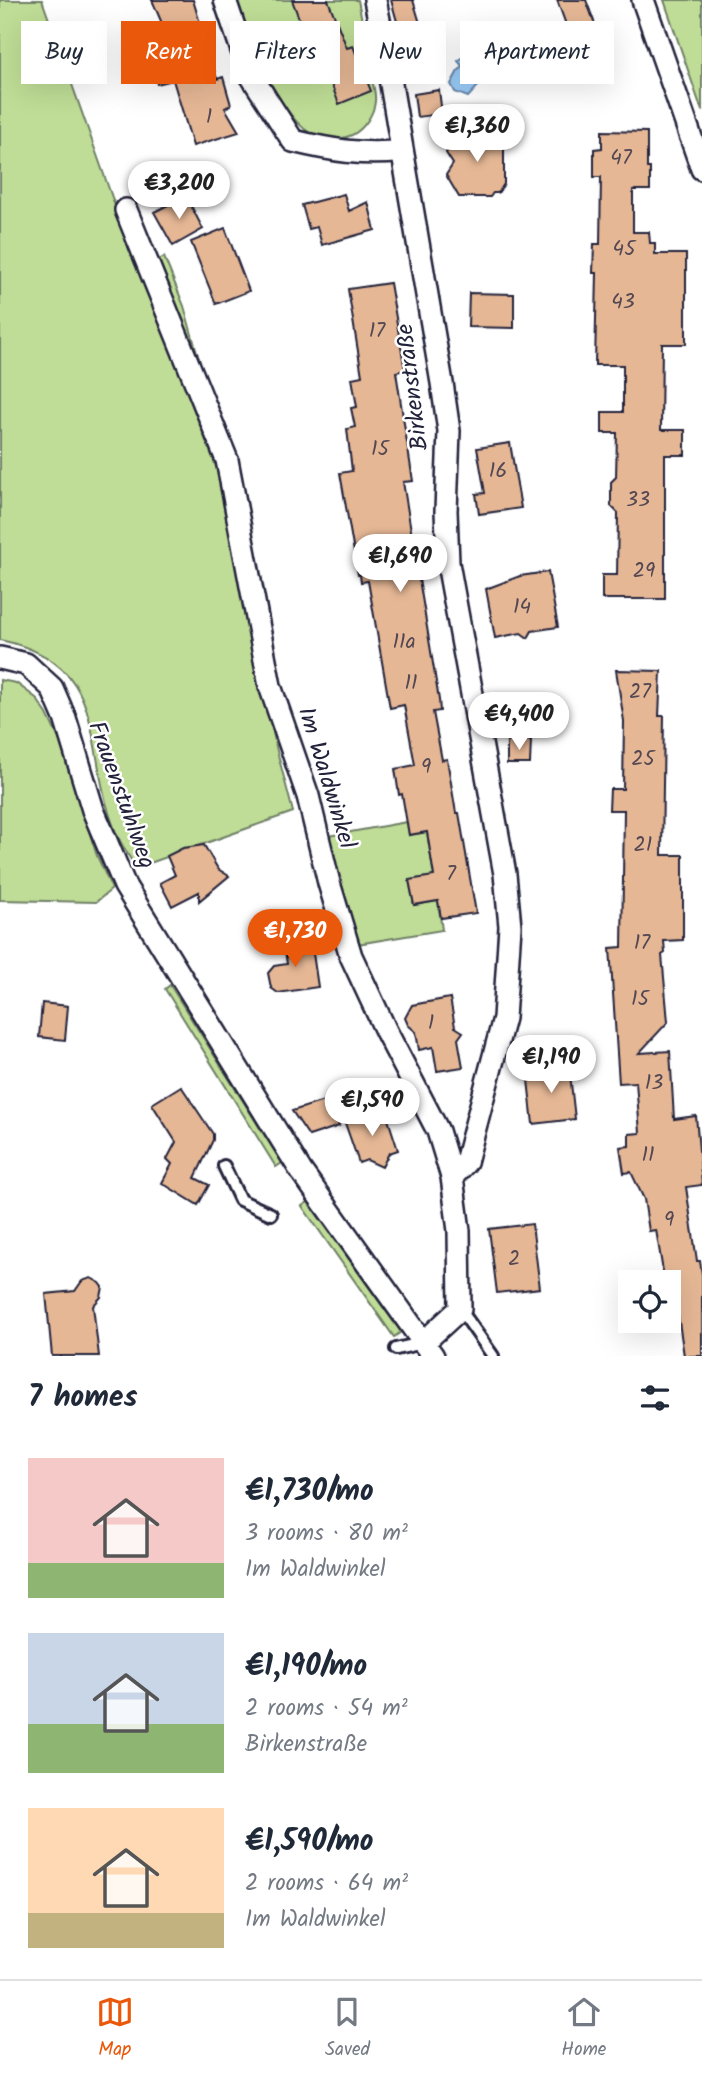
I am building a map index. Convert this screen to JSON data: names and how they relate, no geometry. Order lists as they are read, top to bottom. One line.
{"streets":{"street":["Birkenstraße","Im Waldwinkel","Frauenstuhlweg"]},"crossings":[["Birkenstraße","Im Waldwinkel"]],"house_numbers":["1","47","45","43","17","15","16","33","29","14","11a","11","27","25","9","21","7","17","15","1","13","11","9","2"],"page":{"chip":["Buy","Rent","Filters","New","Apartment"],"price":["€1,360","€3,200","€1,690","€4,400","€1,730","€1,190","€1,590"],"heading":"7 homes","list":[{"name":"€1,730/mo","note":"3 rooms · 80 m² · Im Waldwinkel"},{"name":"€1,190/mo","note":"2 rooms · 54 m² · Birkenstraße"},{"name":"€1,590/mo","note":"2 rooms · 64 m² · Im Waldwinkel"}],"tabs":["Map","Saved","Home"]}}
